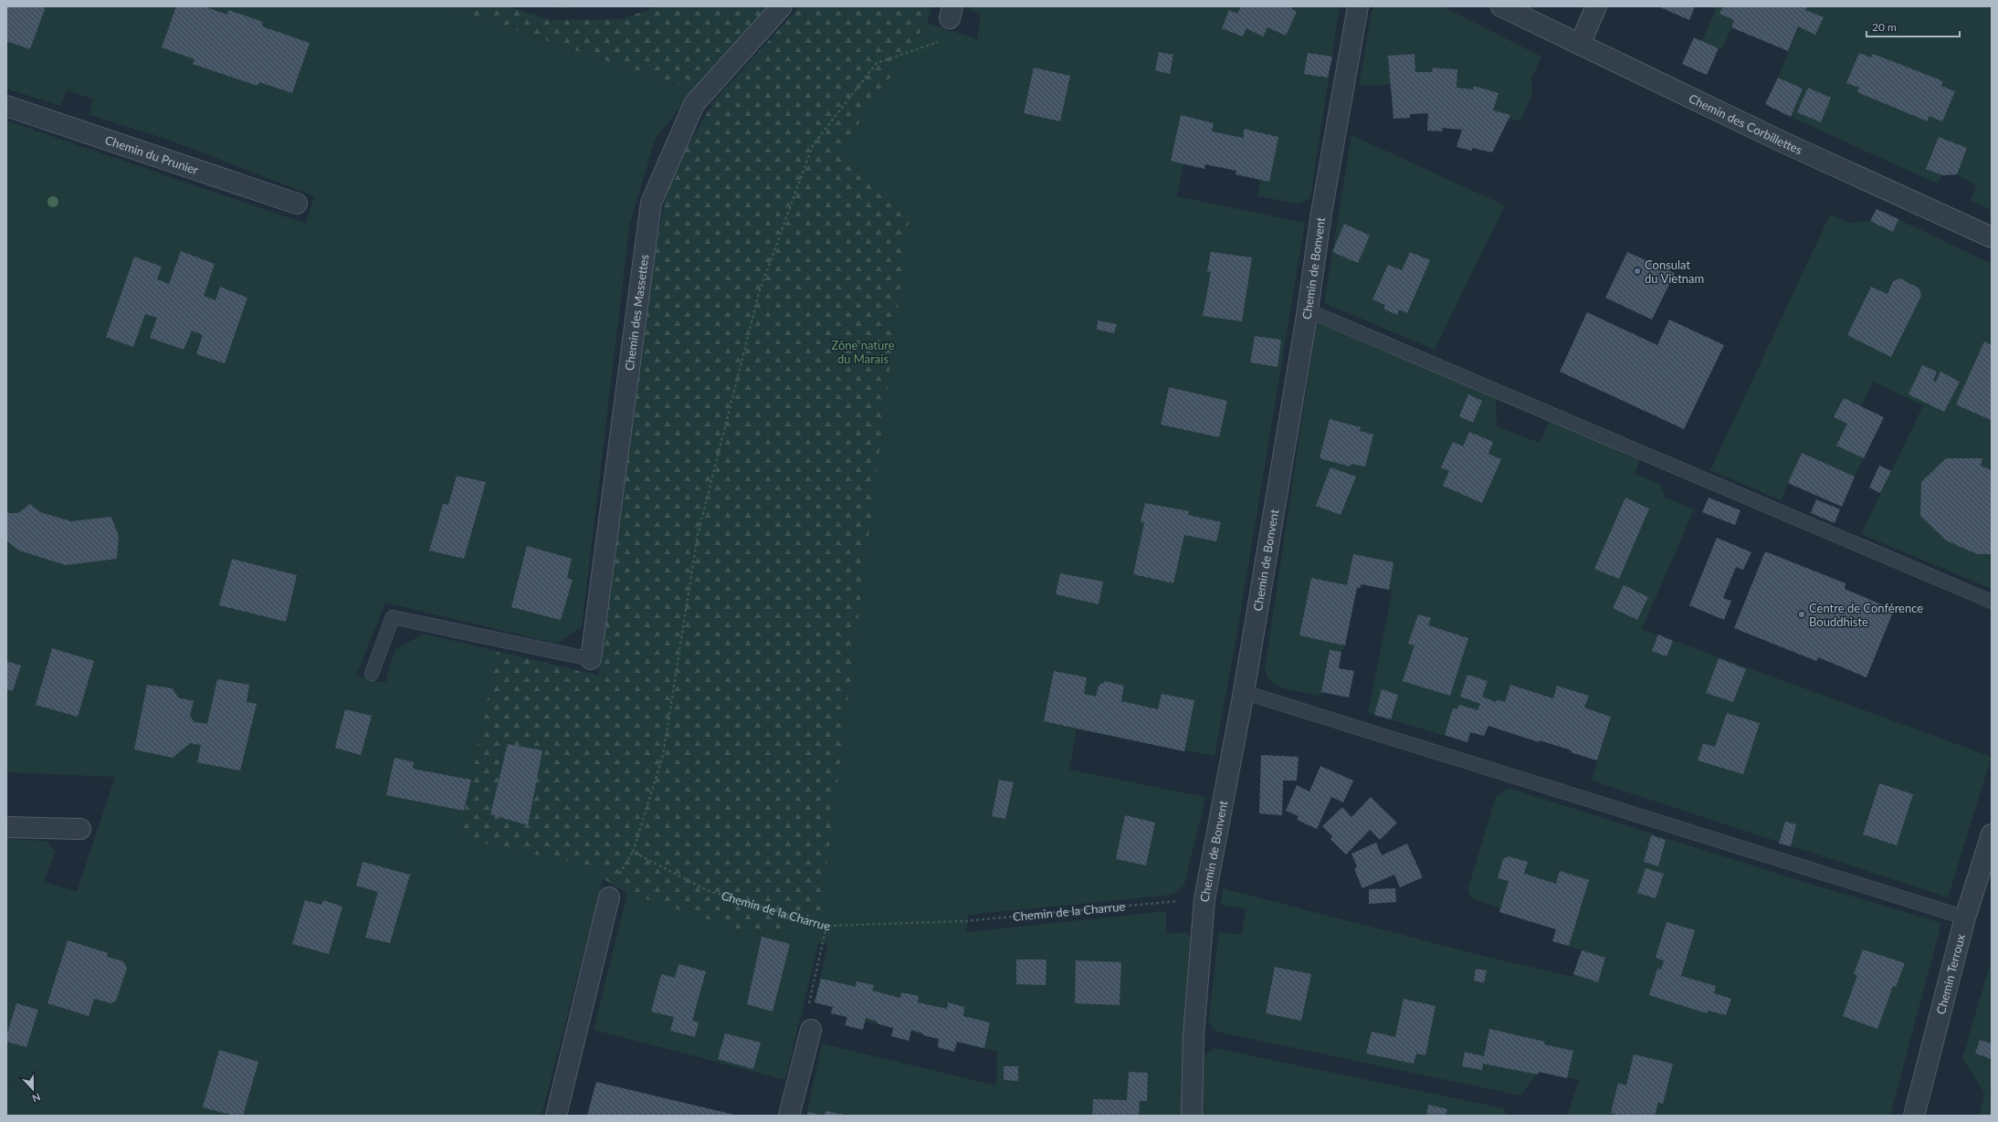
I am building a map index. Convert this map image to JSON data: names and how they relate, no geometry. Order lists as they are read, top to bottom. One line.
{"streets":{"street":["Chemin des Corbillettes","Chemin du Prunier","Chemin de Bonvent","Chemin des Massettes","Chemin Terroux"],"path":["Chemin de la Charrue"]},"crossings":[["Chemin de Bonvent","Chemin de la Charrue"]],"parks":["Zône nature du Marais"],"places":["Consulat du Vietnam","Centre de Conférence Bouddhiste"],"scale_bar":"20 m","north":"bottom"}
